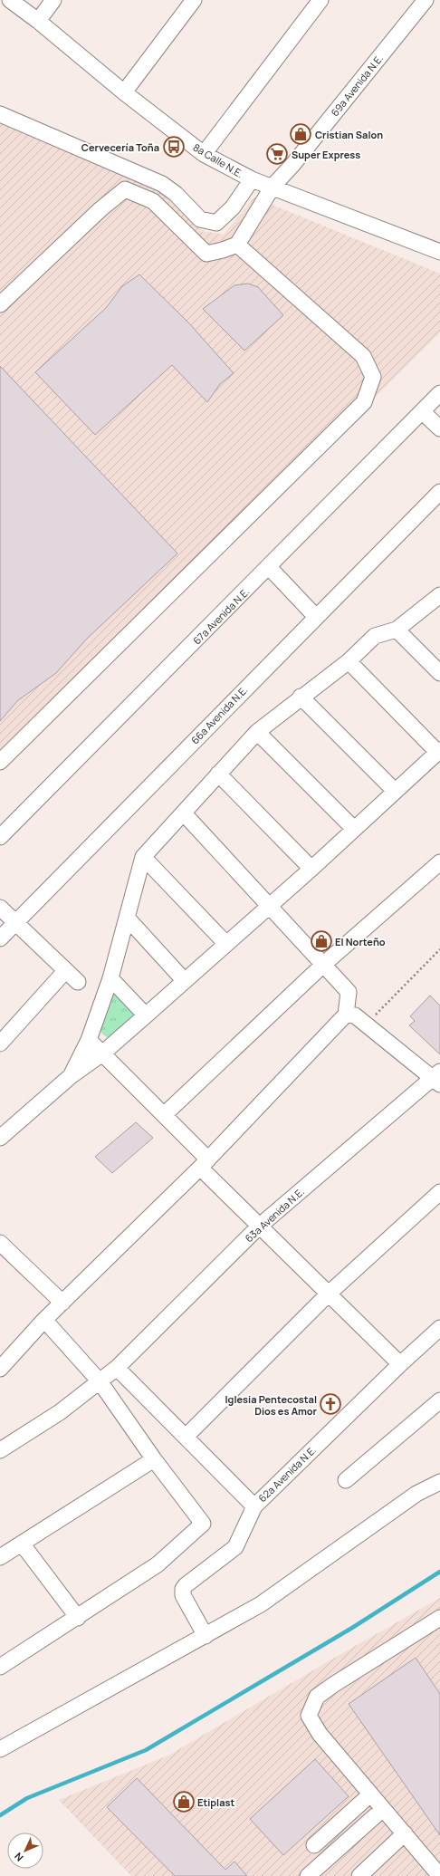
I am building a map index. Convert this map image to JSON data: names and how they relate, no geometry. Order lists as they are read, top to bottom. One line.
{"streets":{"street":["69a Avenida N.E.","8a Calle N.E.","67a Avenida N.E.","66a Avenida N.E.","63a Avenida N.E.","62a Avenida N.E."]},"crossings":[["69a Avenida N.E.","8a Calle N.E."]],"places":{"shop":["Cristian Salon","El Norteño","Etiplast"],"bus stop":["Cervecería Toña"],"supermarket":["Super Express"],"church":["Iglesia Pentecostal Dios es Amor"]},"north":"bottom left"}
